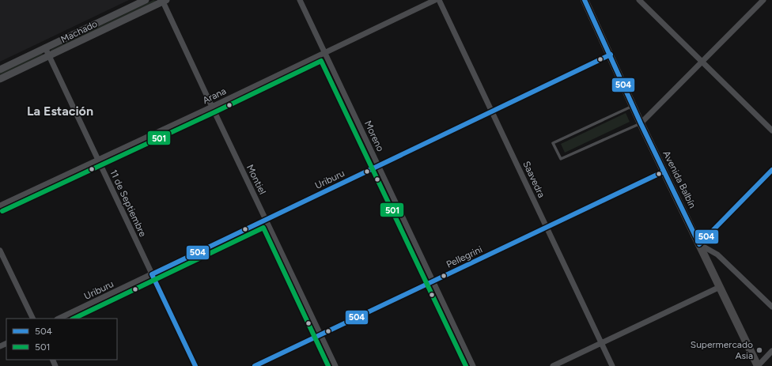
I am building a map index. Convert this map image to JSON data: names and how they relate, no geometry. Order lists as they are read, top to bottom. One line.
{"streets":{"main road":["Avenida Balbín"],"street":["Machado","Arana","Moreno","Montiel","Uriburu","Saavedra","11 de Septiembre","Pellegrini"]},"crossings":[["Machado","Montiel"],["Machado","11 de Septiembre"],["Arana","Moreno"],["Arana","Montiel"],["Arana","11 de Septiembre"],["Moreno","Uriburu"],["Moreno","Pellegrini"],["Montiel","Uriburu"],["Montiel","Pellegrini"],["Uriburu","Saavedra"],["Uriburu","Avenida Balbín"],["Uriburu","11 de Septiembre"],["Saavedra","Pellegrini"],["Avenida Balbín","Pellegrini"]],"districts":["La Estación"],"places":["Supermercado Asia"],"lines":["transit line 504","transit line 501"],"legend":["504","501"]}
